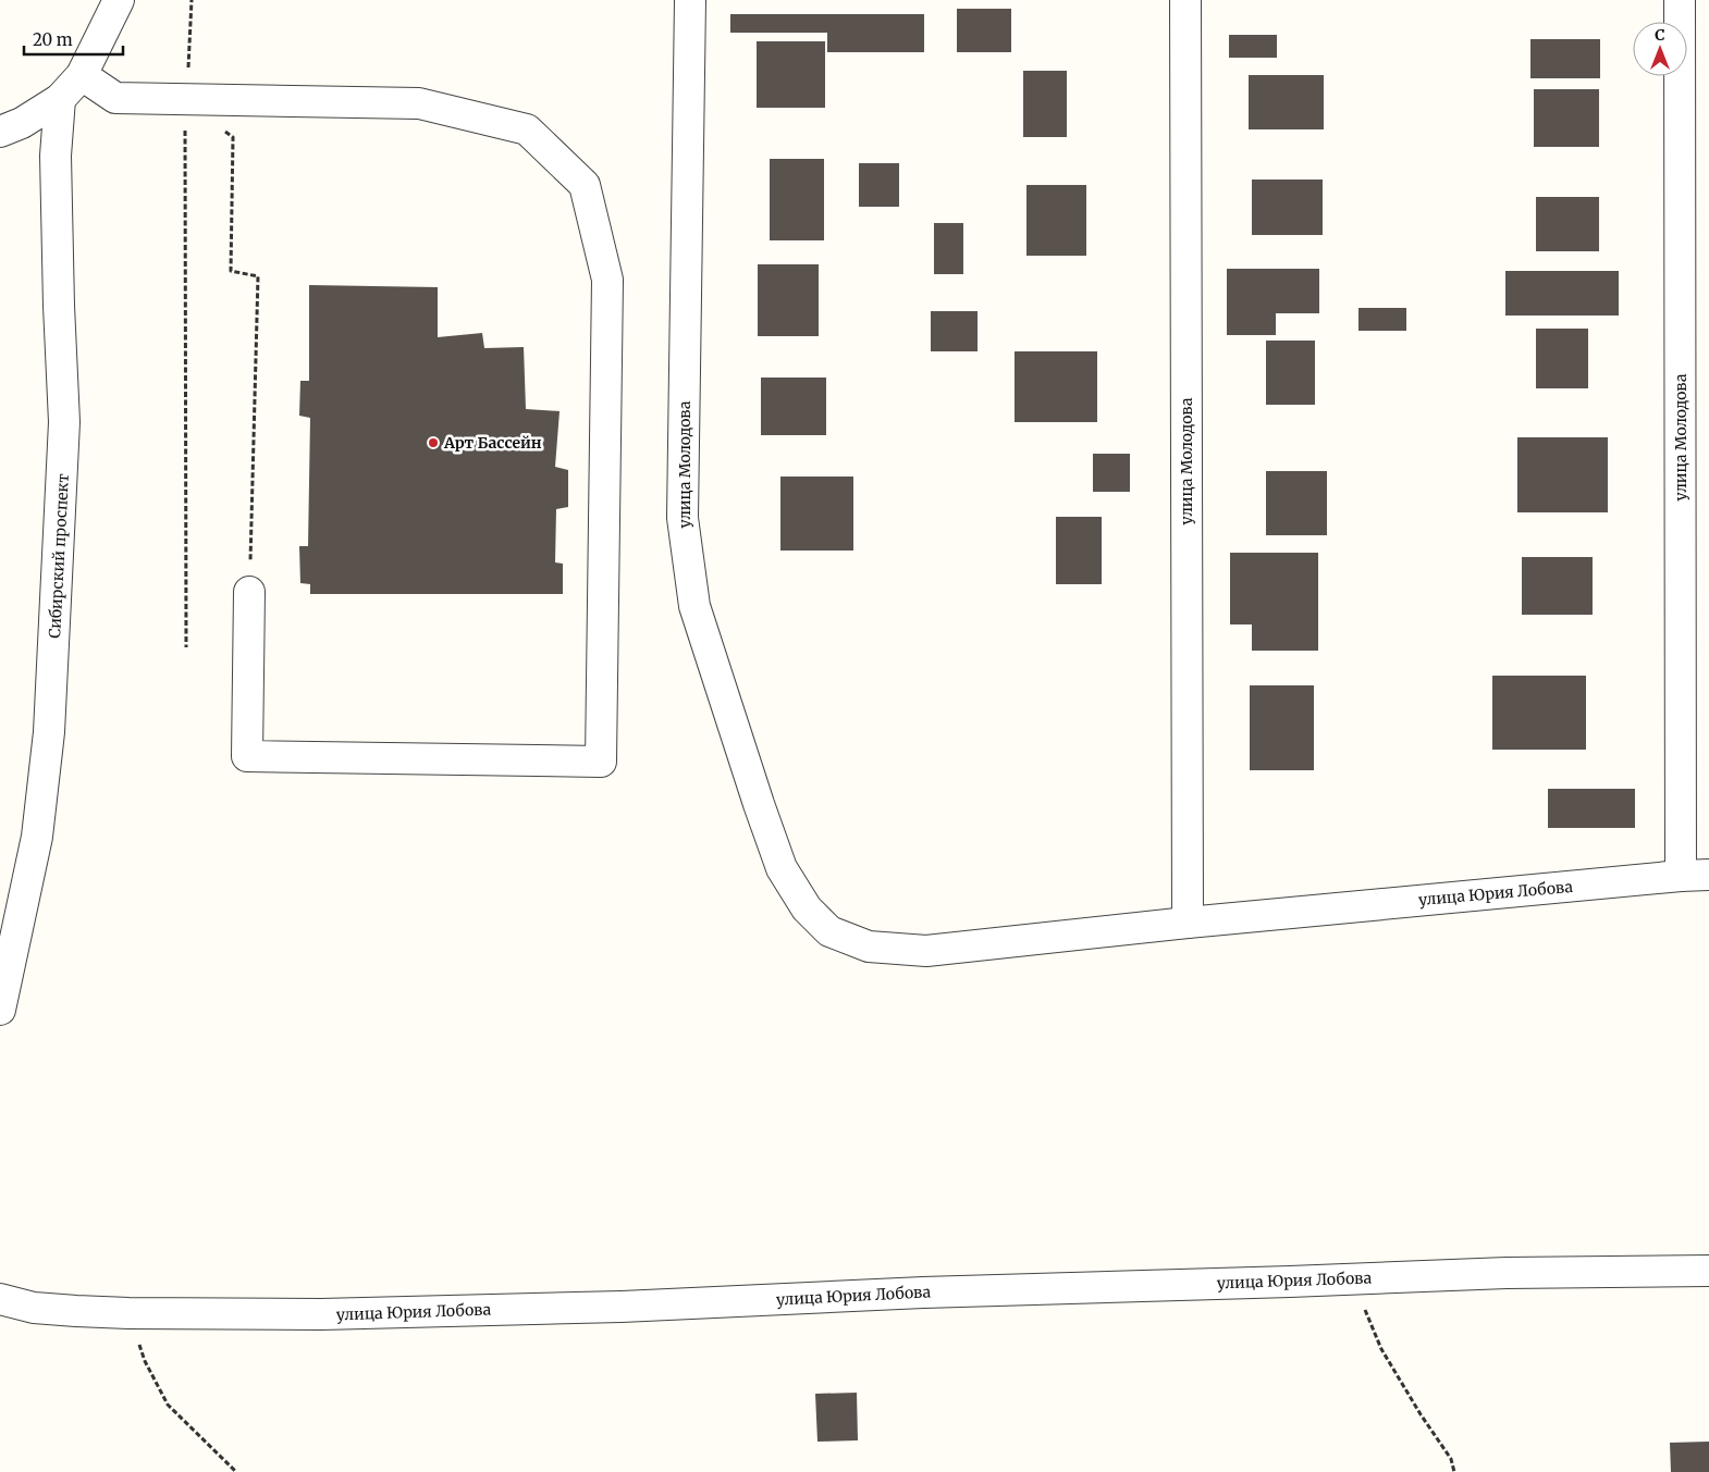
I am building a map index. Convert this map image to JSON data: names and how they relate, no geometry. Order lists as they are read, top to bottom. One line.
{"streets":{"street":["улица Молодова","Сибирский проспект","улица Юрия Лобова"]},"crossings":[["улица Молодова","улица Юрия Лобова"]],"places":["Арт Бассейн"],"scale_bar":"20 m","north":"top"}
